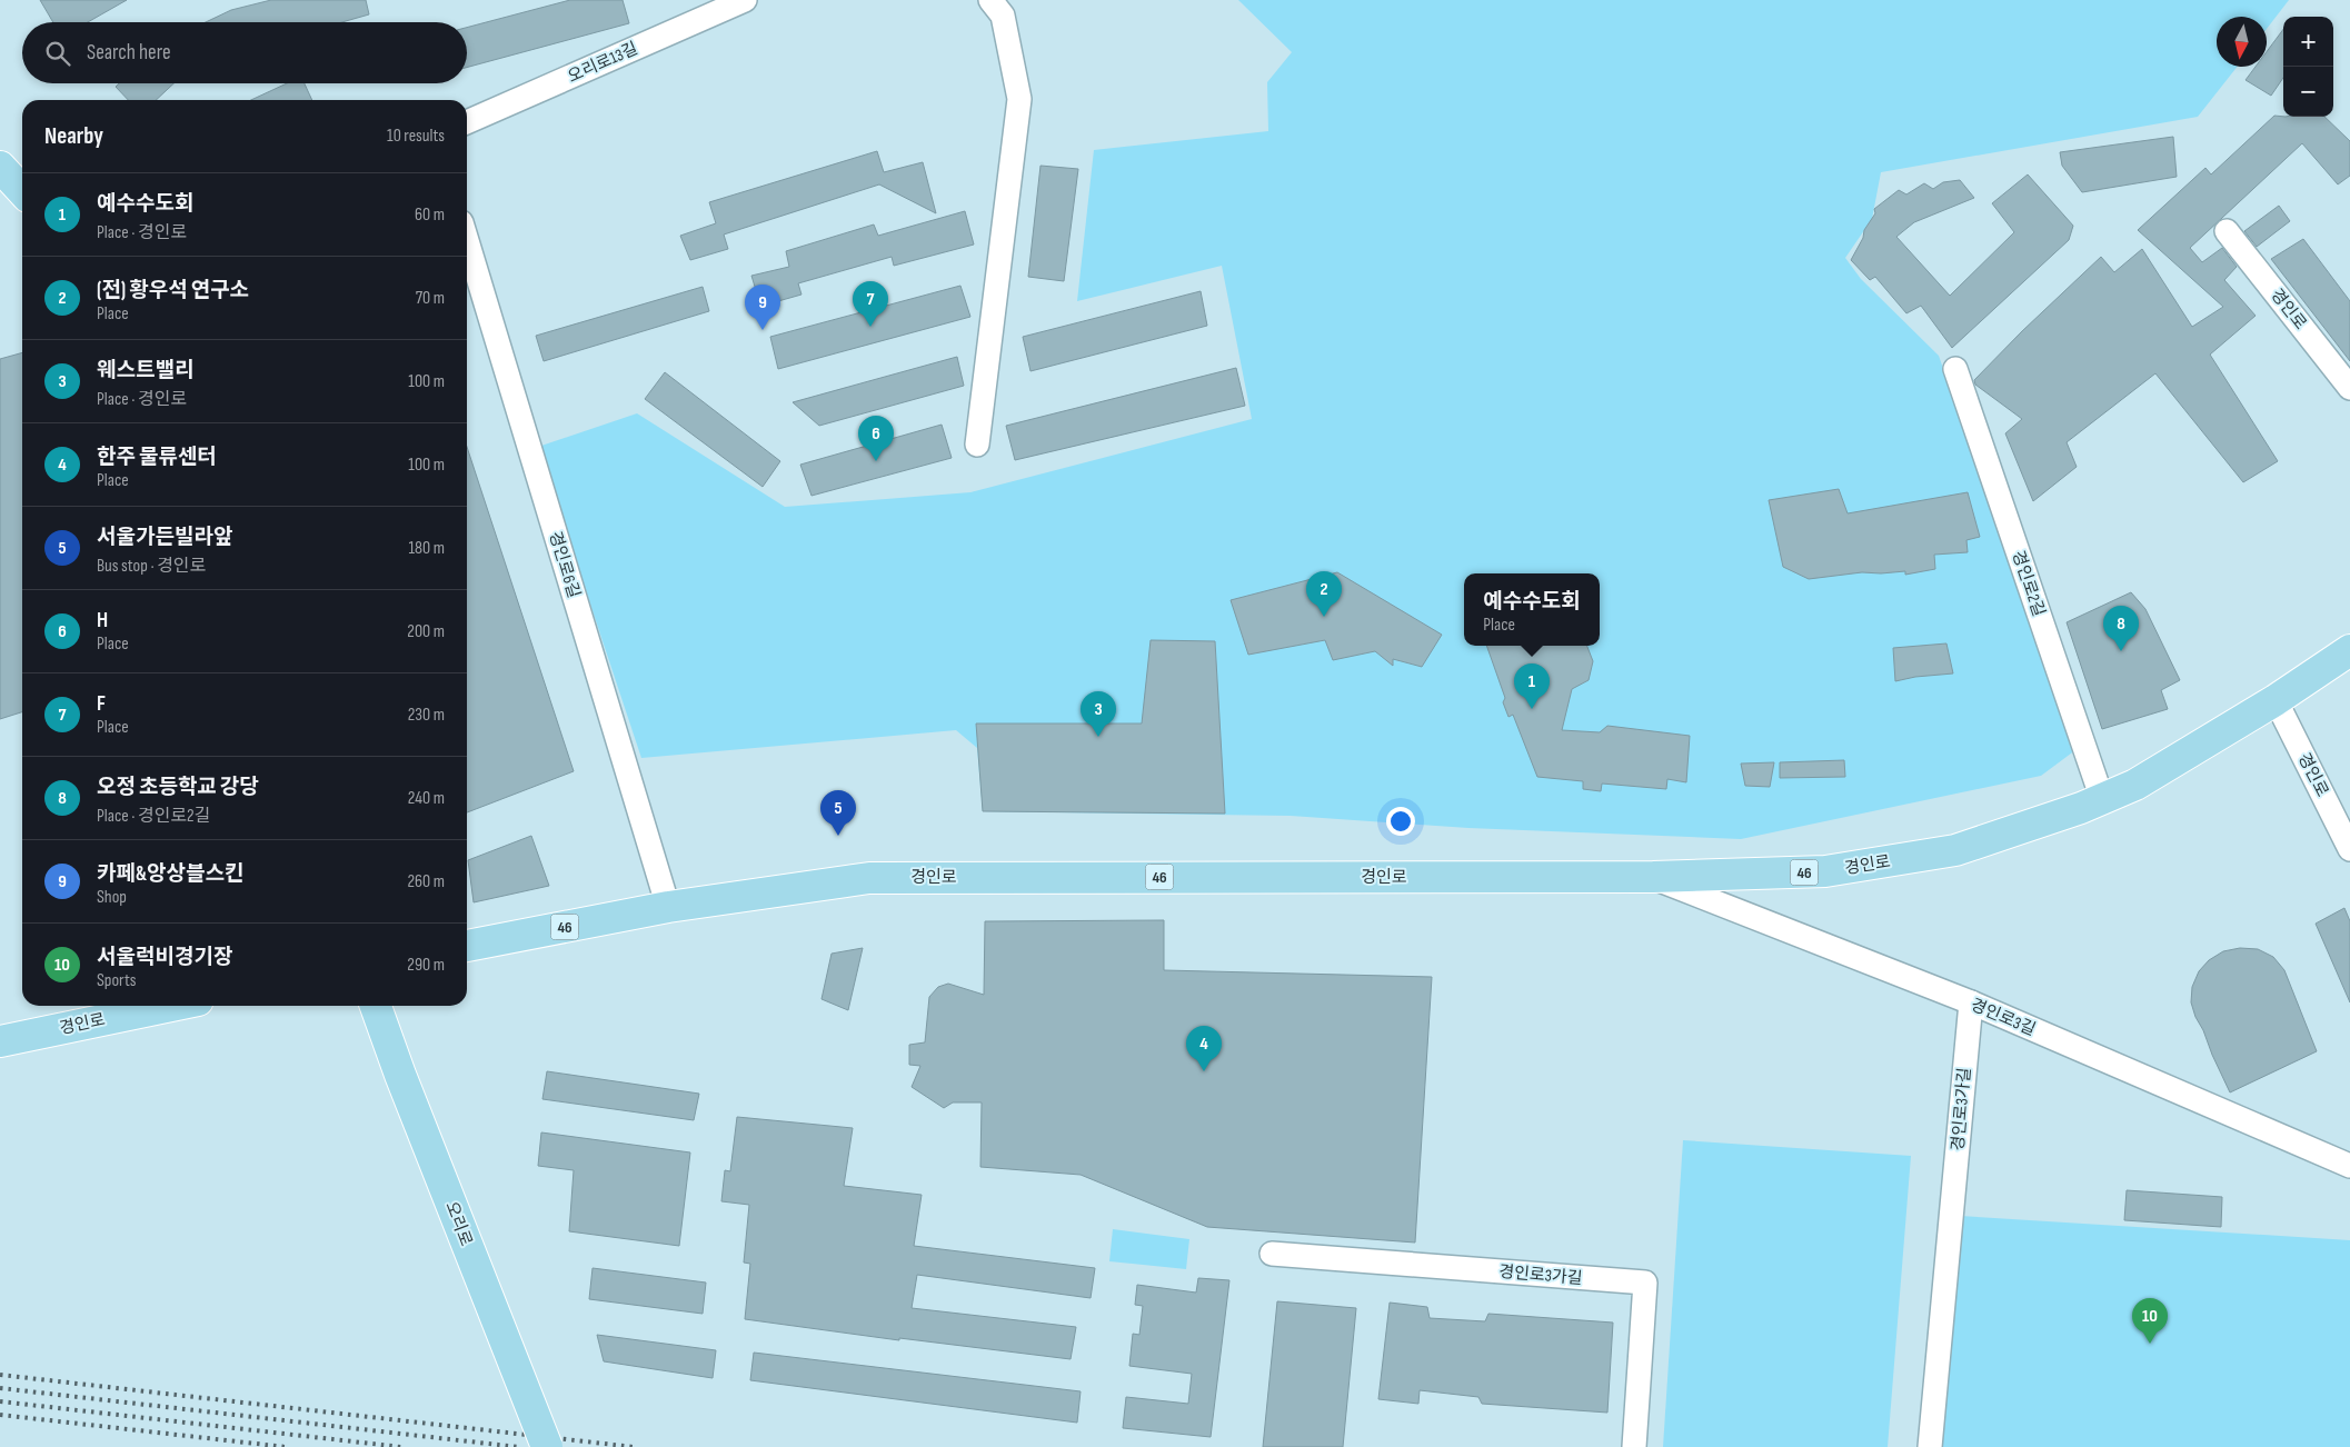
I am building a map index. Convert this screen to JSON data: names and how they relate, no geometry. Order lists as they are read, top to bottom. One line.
{"streets":{"main road":["경인로","46","오리로"],"street":["오리로13길","경인로6길","경인로2길","경인로3길","경인로3가길"]},"crossings":[["경인로","경인로6길"],["경인로","경인로2길"],["경인로","경인로3길"],["경인로3길","경인로3가길"]],"north":"bottom","page":{"map_buttons":["+","−"],"search":"Search here","heading":["Nearby","10 results"],"list":[{"mark":"1","name":"예수수도회","note":"Place · 경인로","value":"60 m"},{"mark":"2","name":"(전) 황우석 연구소","note":"Place","value":"70 m"},{"mark":"3","name":"웨스트밸리","note":"Place · 경인로","value":"100 m"},{"mark":"4","name":"한주 물류센터","note":"Place","value":"100 m"},{"mark":"5","name":"서울가든빌라앞","note":"Bus stop · 경인로","value":"180 m"},{"mark":"6","name":"H","note":"Place","value":"200 m"},{"mark":"7","name":"F","note":"Place","value":"230 m"},{"mark":"8","name":"오정 초등학교 강당","note":"Place · 경인로2길","value":"240 m"},{"mark":"9","name":"카페&앙상블스킨","note":"Shop","value":"260 m"},{"mark":"10","name":"서울럭비경기장","note":"Sports","value":"290 m"}],"pins":["7","9","6","2","8","1","3","5","4","10"],"popup":["예수수도회","Place"]}}
